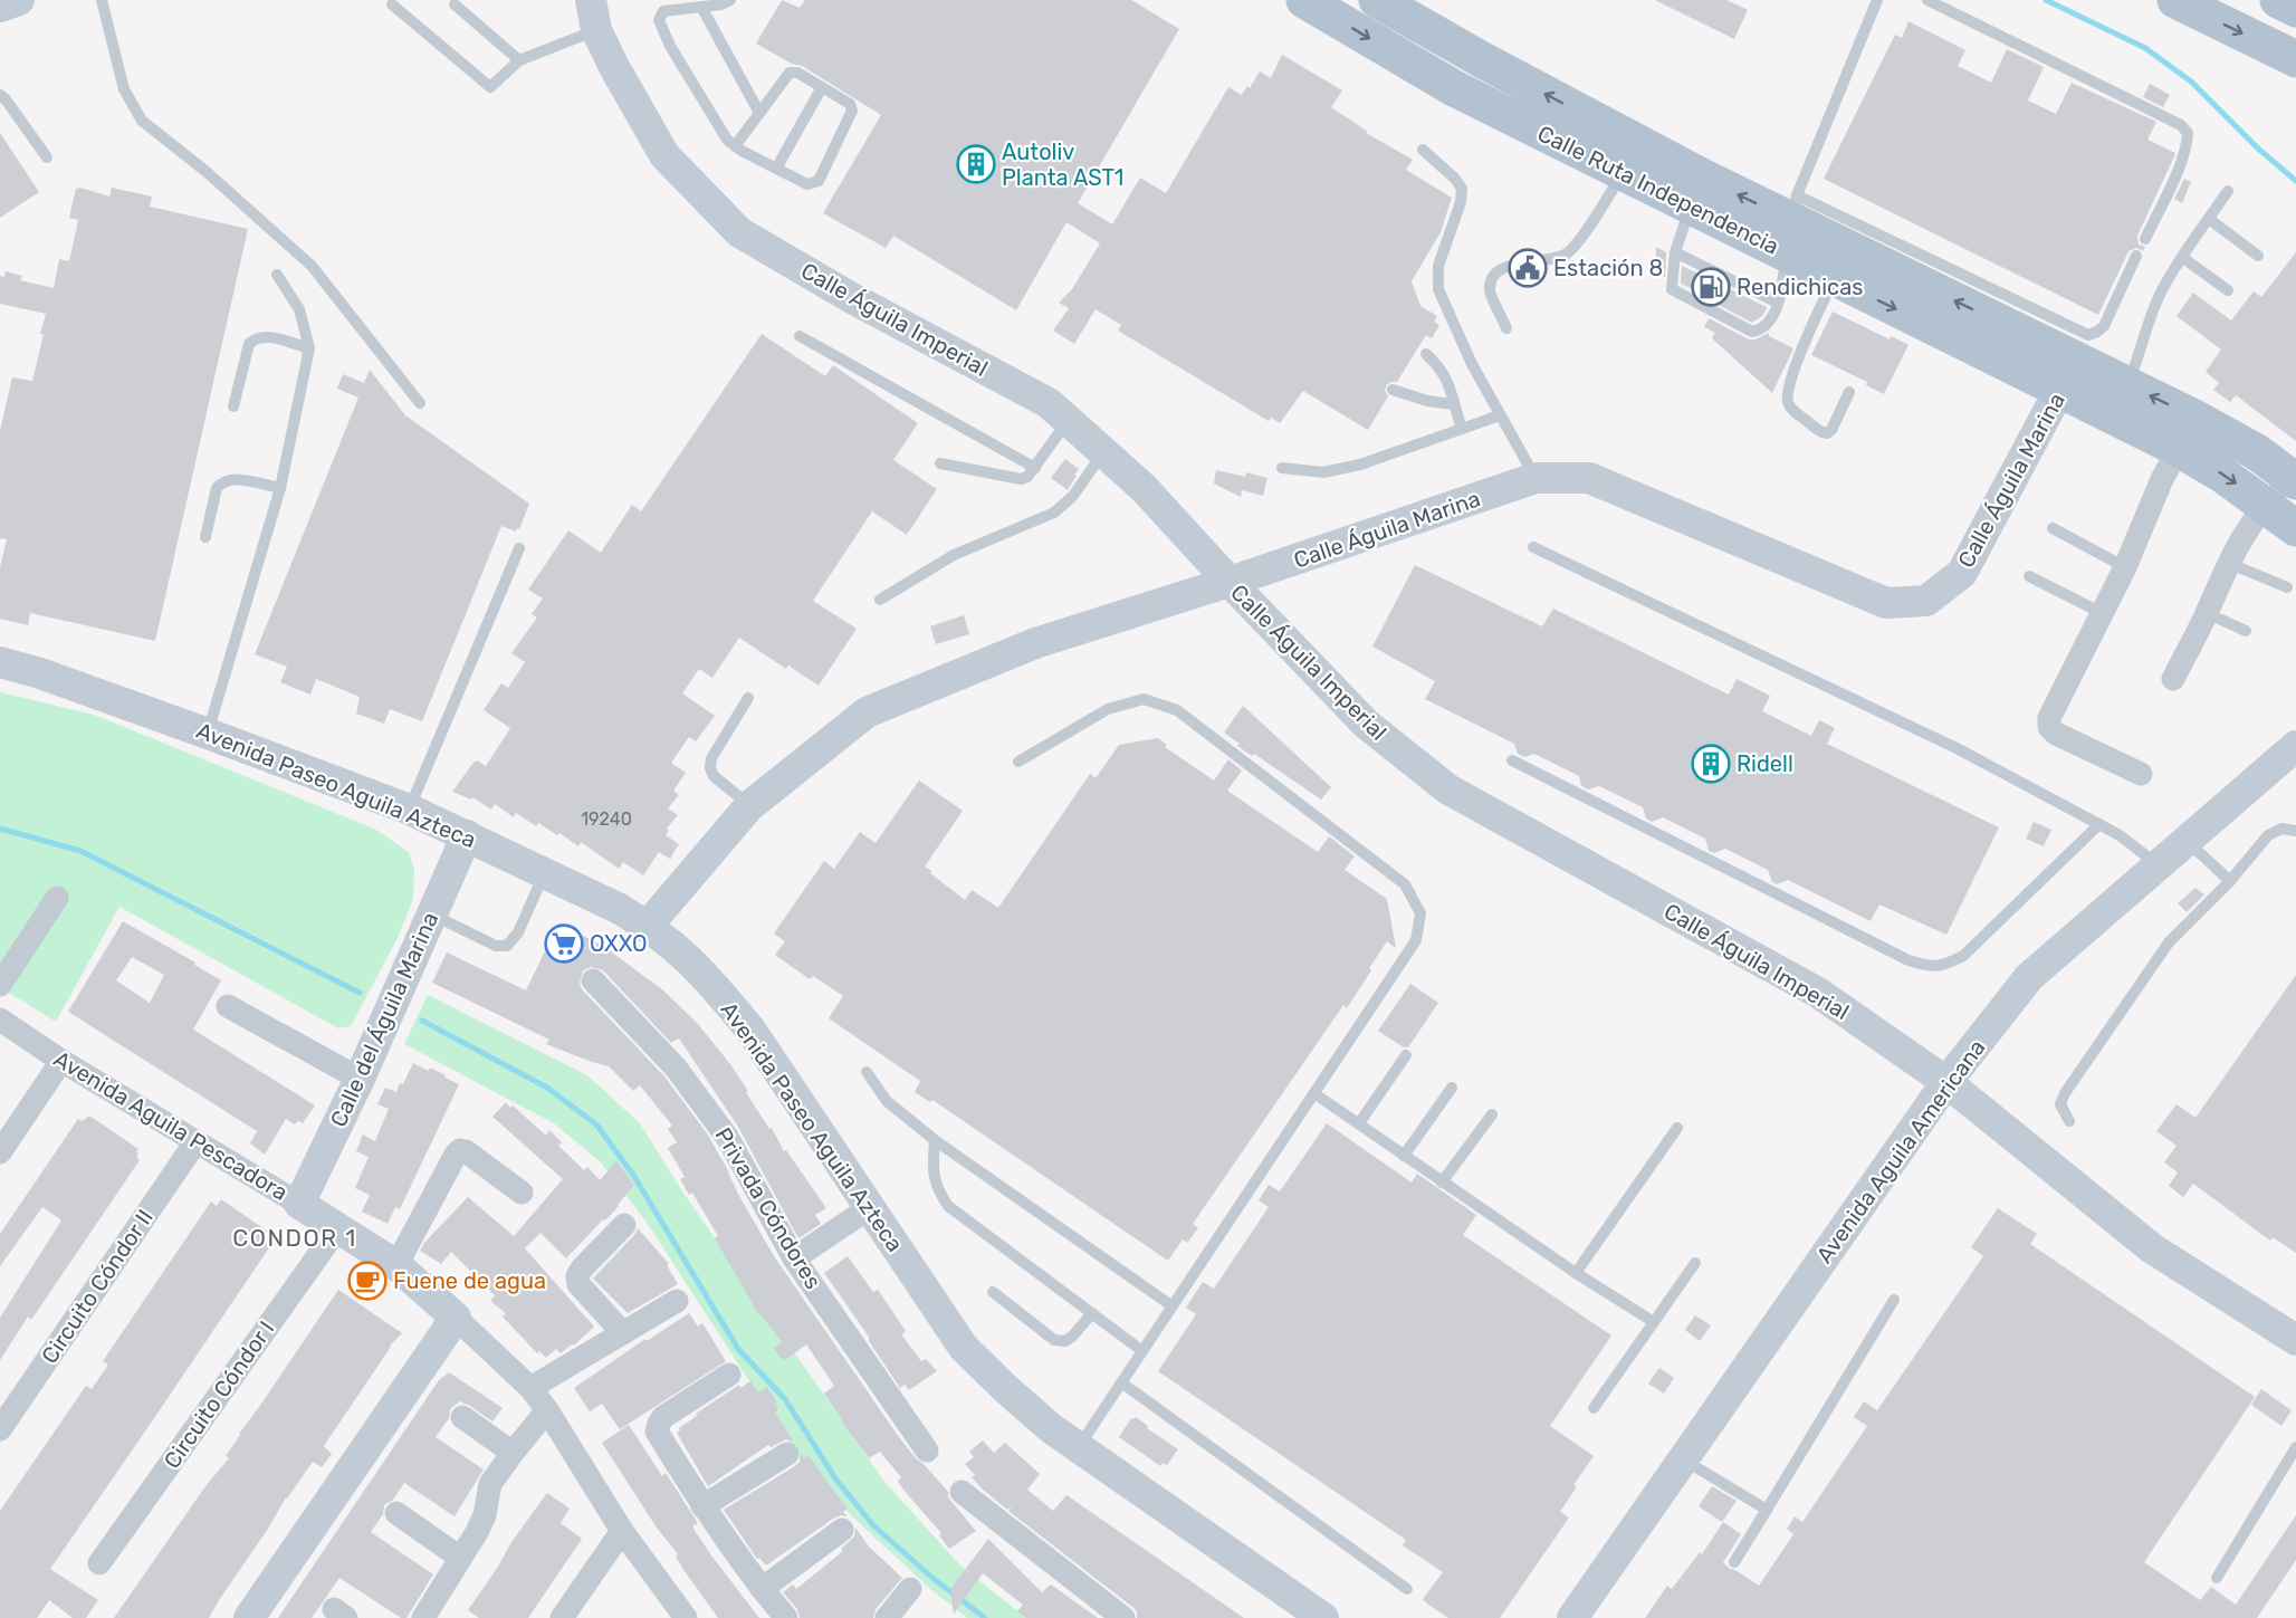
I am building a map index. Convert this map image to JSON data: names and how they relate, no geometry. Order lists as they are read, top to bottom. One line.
{"streets":{"main road":["Calle Ruta Independencia"],"street":["Calle Águila Imperial","Calle Águila Marina","Avenida Paseo Aguila Azteca","Calle del Águila Marina","Avenida Aguila Pescadora","Avenida Aguila Americana","Privada Cóndores","Circuito Cóndor II","Circuito Cóndor I"]},"crossings":[["Calle Ruta Independencia","Calle Águila Marina"],["Calle Águila Imperial","Calle Águila Marina"],["Calle Águila Imperial","Avenida Aguila Americana"],["Calle Águila Marina","Avenida Paseo Aguila Azteca"],["Avenida Paseo Aguila Azteca","Calle del Águila Marina"],["Calle del Águila Marina","Avenida Aguila Pescadora"],["Avenida Aguila Pescadora","Circuito Cóndor II"],["Avenida Aguila Pescadora","Circuito Cóndor I"]],"districts":["CONDOR 1"],"places":{"building":["Autoliv Planta AST1","Ridell"],"public building":["Estación 8"],"fuel station":["Rendichicas"],"supermarket":["OXXO"],"cafe":["Fuene de agua"]},"house_numbers":["19240"]}
